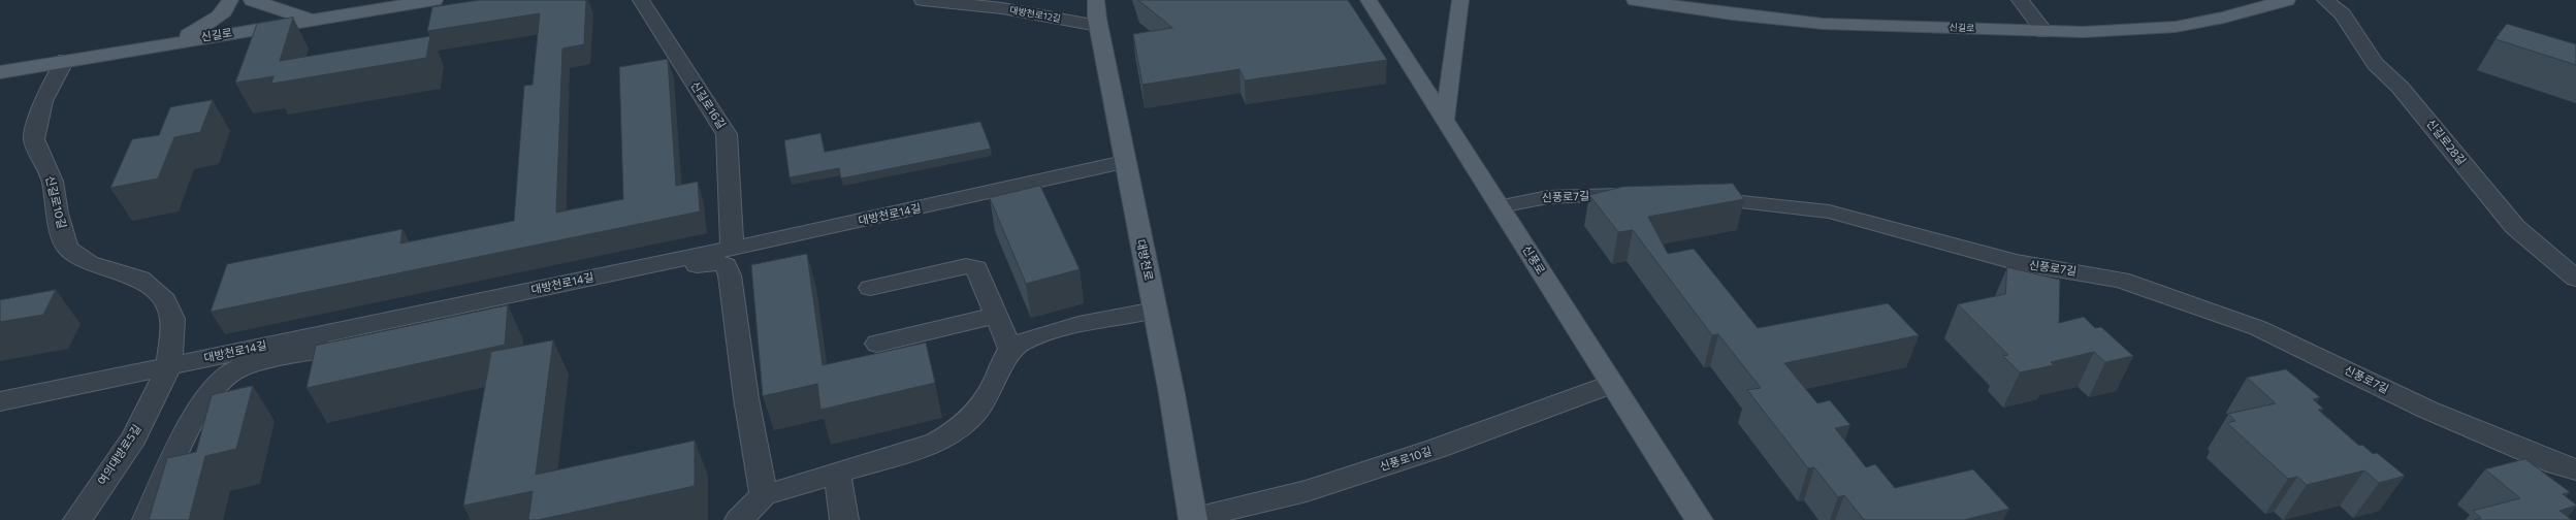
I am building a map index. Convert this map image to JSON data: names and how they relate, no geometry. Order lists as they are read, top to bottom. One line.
{"streets":{"main road":["신길로","대방천로","신풍로"],"street":["대방천로12길","신길로16길","신길로28길","신풍로7길","신길로10길","대방천로14길","여의대방로5길","신풍로10길"]},"crossings":[["대방천로12길","대방천로"],["신길로","신길로10길"],["신길로16길","대방천로14길"],["신풍로7길","신풍로"],["신길로10길","대방천로14길"],["신길로10길","여의대방로5길"],["대방천로14길","대방천로"],["대방천로14길","여의대방로5길"],["대방천로","신풍로10길"],["신풍로","신풍로10길"]]}
